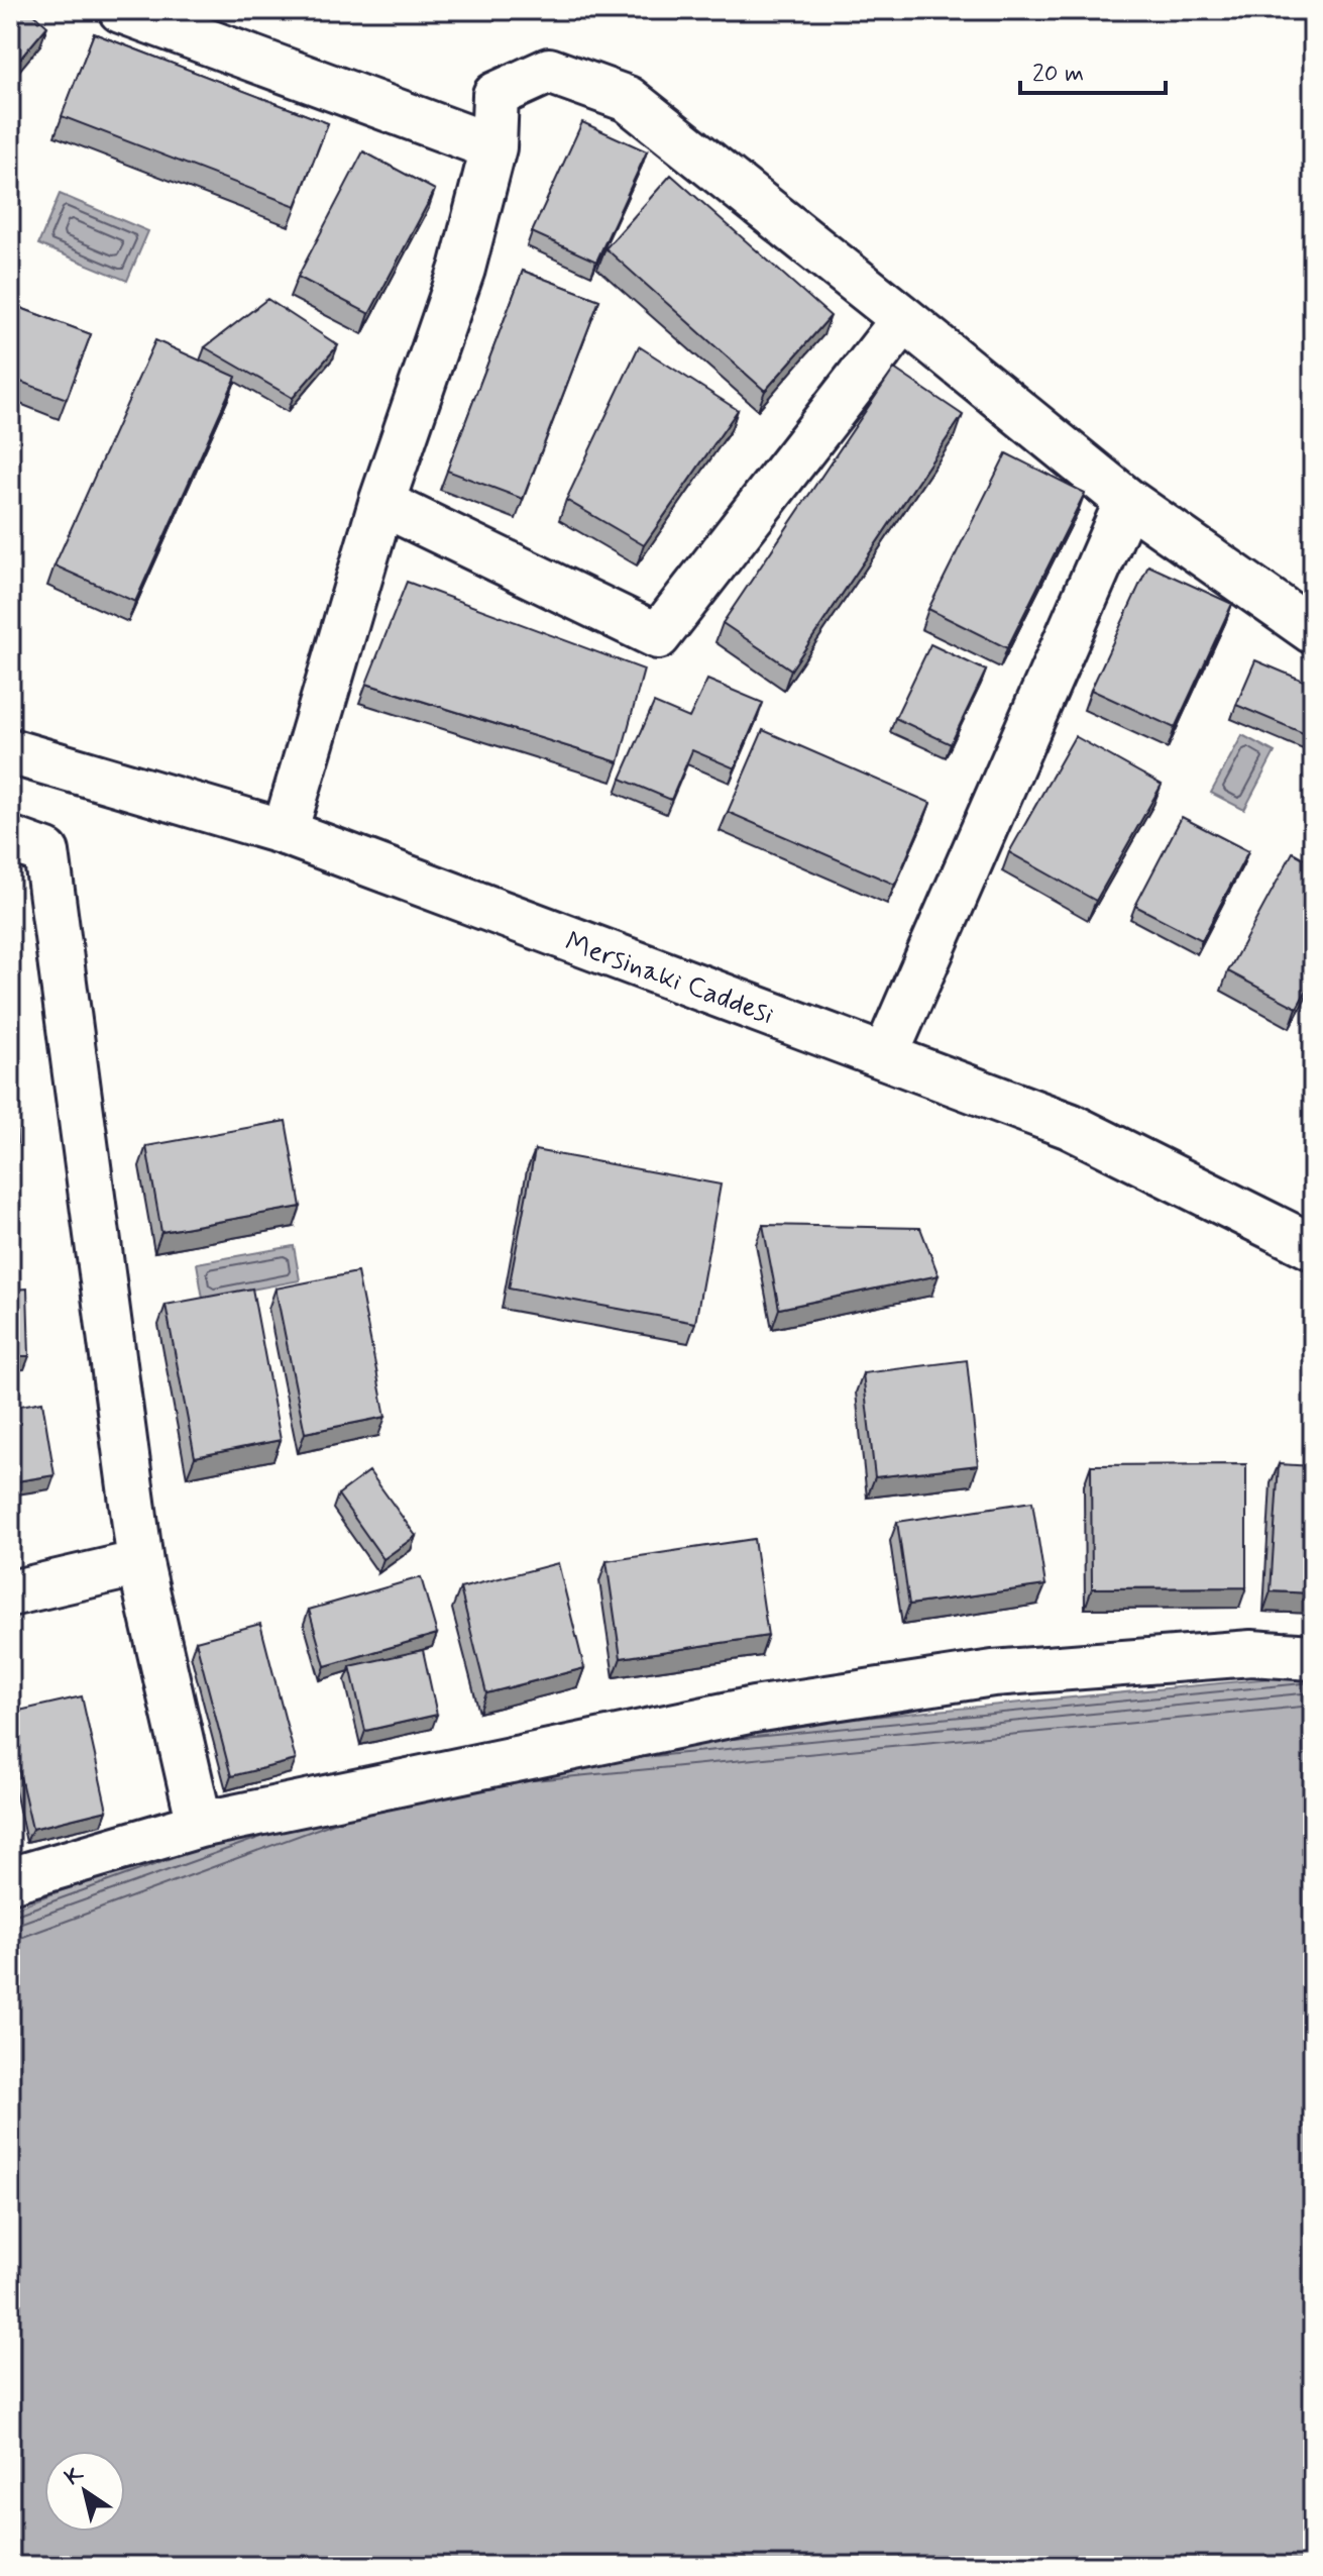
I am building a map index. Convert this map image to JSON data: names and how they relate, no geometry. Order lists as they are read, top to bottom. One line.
{"streets":{"street":["Mersinaki Caddesi"]},"scale_bar":"20 m","north":"top left"}
